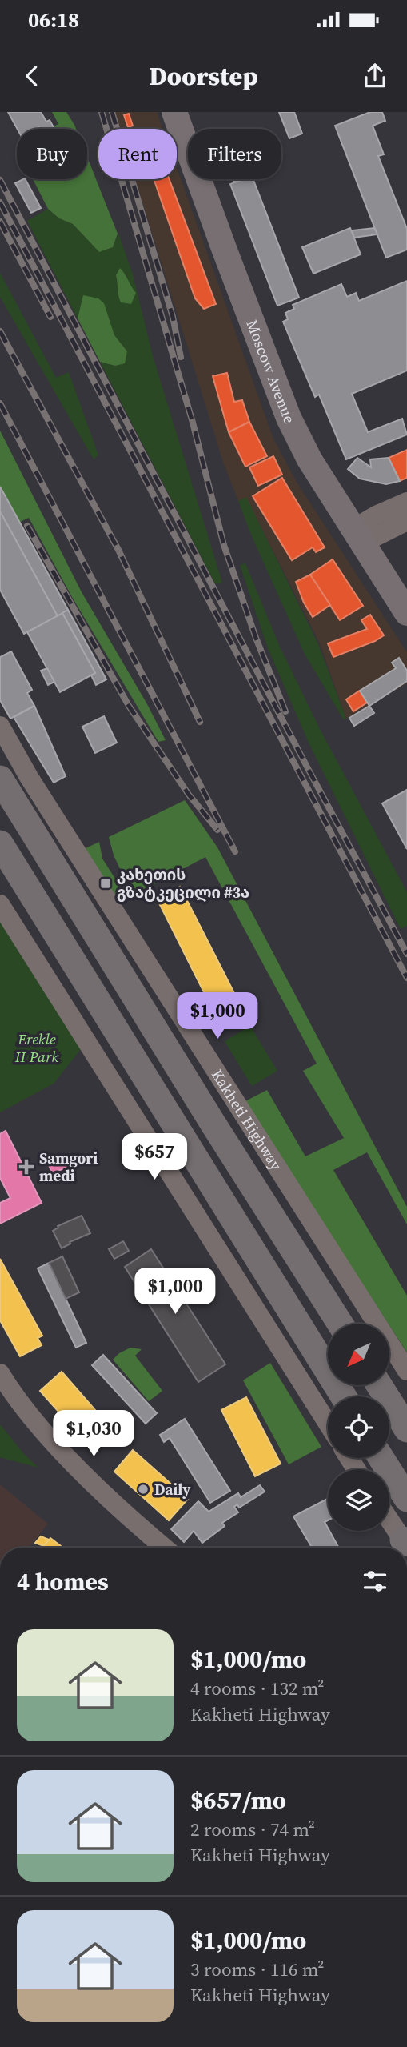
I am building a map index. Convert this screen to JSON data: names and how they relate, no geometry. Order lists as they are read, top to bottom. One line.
{"streets":{"highway":["Kakheti Highway"],"main road":["Moscow Avenue"]},"parks":["Erekle II Park"],"places":{"transit":["კახეთის გზატკეცილი #3ა"],"health":["Samgori medi"],"other":["Daily"]},"north":"bottom left","page":{"status":"06:18","header":"Doorstep","chip":["Buy","Rent","Filters"],"price":["$1,000","$657","$1,000","$1,030"],"heading":"4 homes","list":[{"name":"$1,000/mo","note":"4 rooms · 132 m² · Kakheti Highway"},{"name":"$657/mo","note":"2 rooms · 74 m² · Kakheti Highway"},{"name":"$1,000/mo","note":"3 rooms · 116 m² · Kakheti Highway"}]}}
